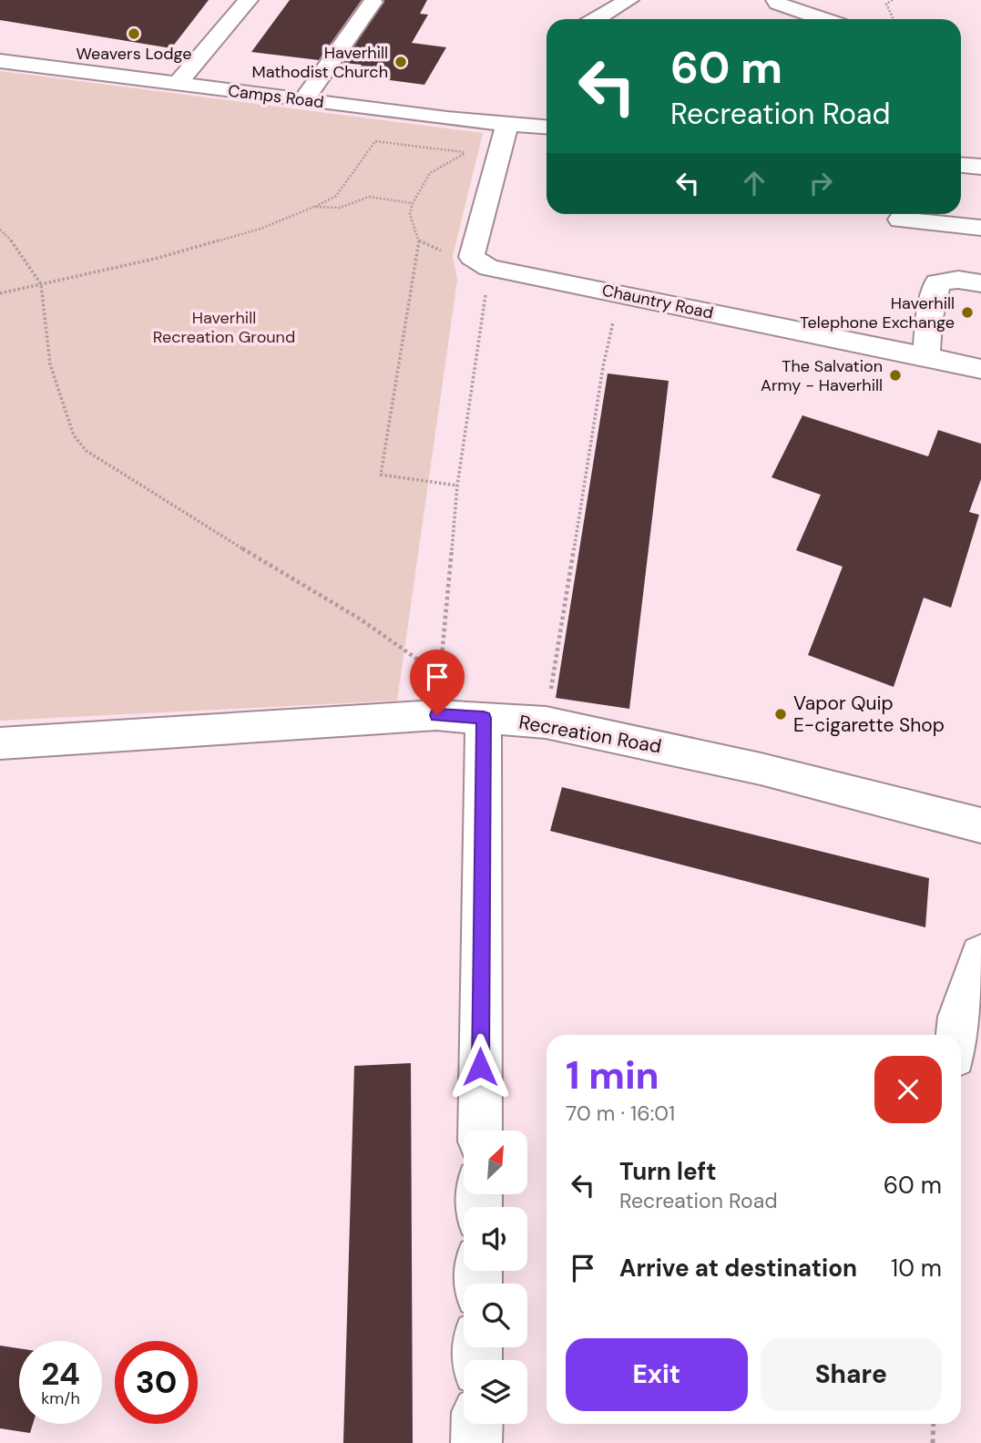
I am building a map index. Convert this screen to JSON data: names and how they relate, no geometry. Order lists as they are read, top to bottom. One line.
{"streets":{"street":["Camps Road","Chauntry Road","Recreation Road"]},"parks":["Haverhill Recreation Ground"],"places":["Weavers Lodge","Haverhill Mathodist Church","Haverhill Telephone Exchange","The Salvation Army - Haverhill","Vapor Quip E-cigarette Shop"],"north":"top right","page":{"turn":["60 m","Recreation Road"],"heading":["1 min","70 m · 16:01"],"list":[{"name":"Turn left","note":"Recreation Road","value":"60 m"},{"name":"Arrive at destination","value":"10 m"}],"buttons":["Exit","Share"],"speed":"24 km/h","limit":"30"}}
